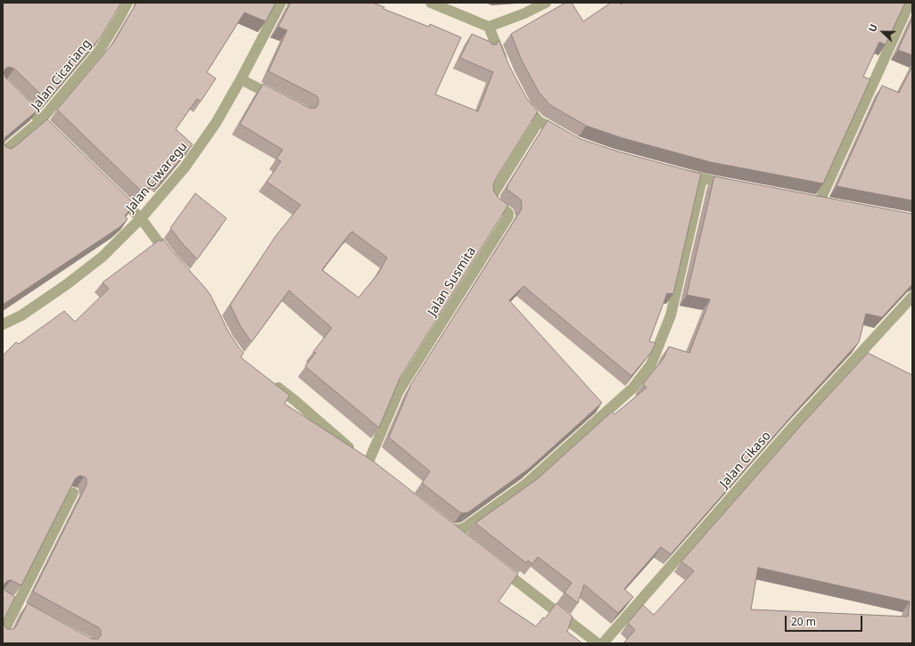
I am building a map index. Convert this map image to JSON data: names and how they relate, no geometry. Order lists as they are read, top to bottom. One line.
{"streets":{"street":["Jalan Cicariang","Jalan Ciwaregu","Jalan Susmita","Jalan Cikaso"]},"scale_bar":"20 m","north":"left"}
